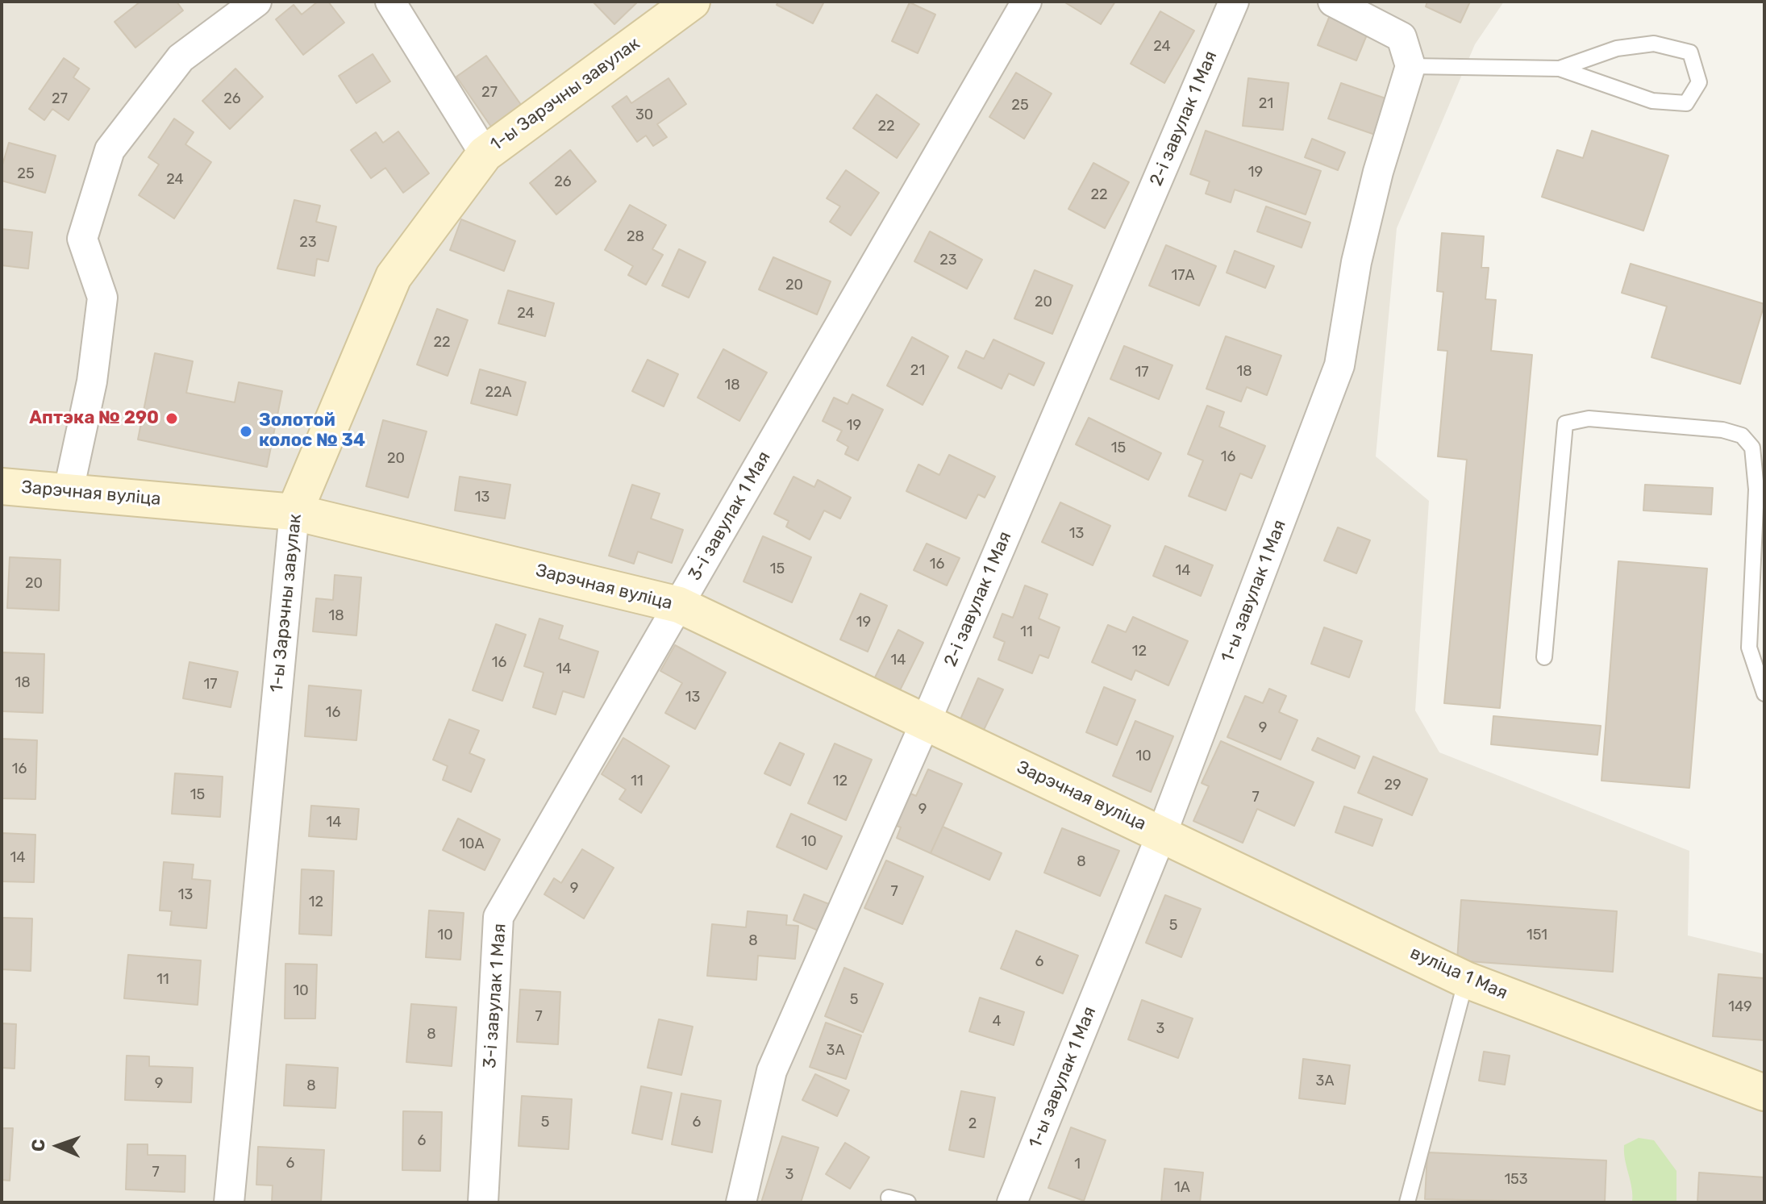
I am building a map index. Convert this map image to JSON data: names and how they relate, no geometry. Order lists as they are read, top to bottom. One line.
{"streets":{"street":["1-ы Зарэчны завулак","2-і завулак 1 Мая","Зарэчная вуліца","3-і завулак 1 Мая","1-ы завулак 1 Мая","вуліца 1 Мая"]},"crossings":[["1-ы Зарэчны завулак","Зарэчная вуліца"],["2-і завулак 1 Мая","Зарэчная вуліца"],["Зарэчная вуліца","3-і завулак 1 Мая"],["Зарэчная вуліца","1-ы завулак 1 Мая"],["Зарэчная вуліца","вуліца 1 Мая"],["1-ы завулак 1 Мая","вуліца 1 Мая"]],"places":["Аптэка № 290","Золотой колос № 34"],"house_numbers":["24","27","27","26","21","25","30","22","19","25","24","26","22","28","23","23","17А","20","20","24","22","21","18","17","18","22А","19","15","16","20","13","13","16","15","14","20","18","19","11","12","14","16","14","18","17","13","16","9","10","16","11","12","29","15","7","9","14","10","10А","14","8","9","7","13","12","5","10","151","8","6","11","10","5","149","7","4","3","8","3А","3А","9","8","5","6","2","6","6","1","7","3","153","1А"],"north":"left"}
